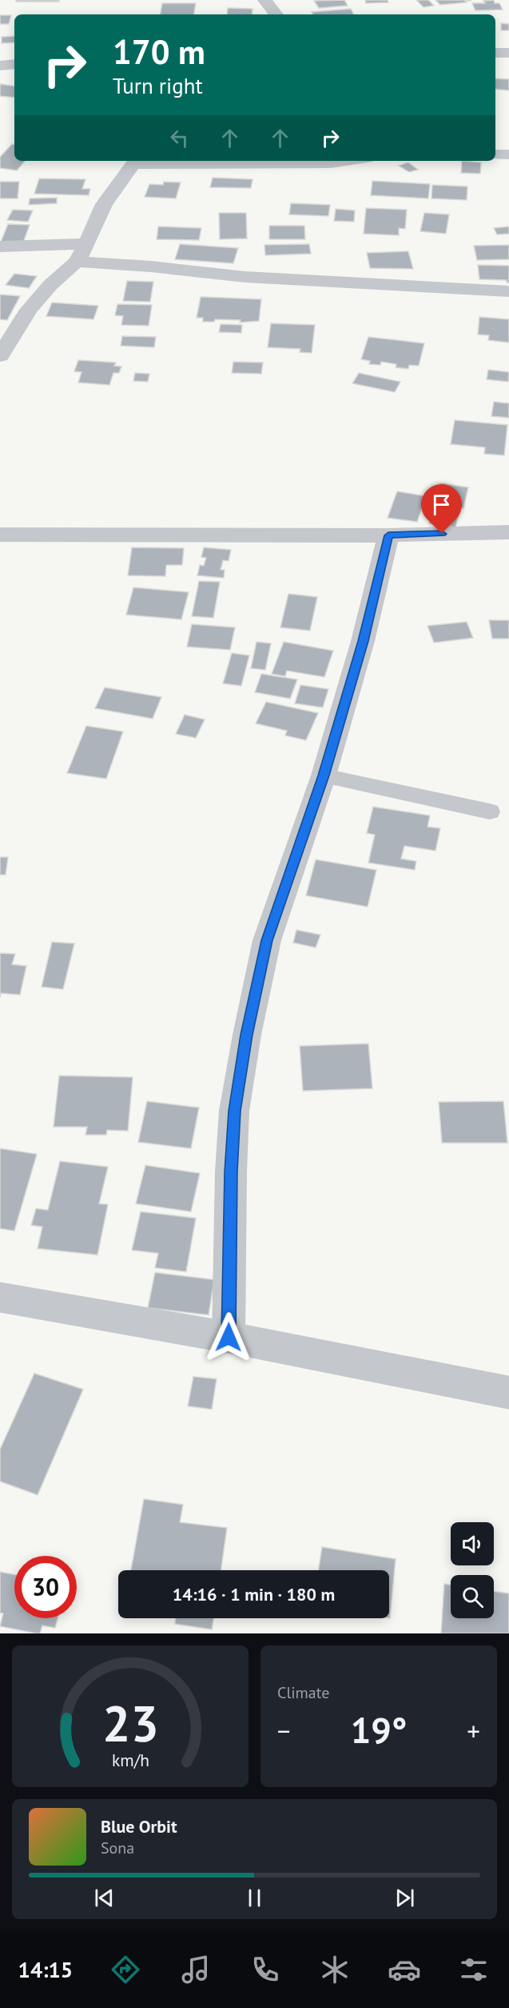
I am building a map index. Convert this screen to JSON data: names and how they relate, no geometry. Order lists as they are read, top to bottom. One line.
{"page":{"turn":["170 m","Turn right"],"limit":"30","trip":"14:16 · 1 min · 180 m","tile":"Climate","heat":["−","19°","+"],"song":["Blue Orbit","Sona"],"tabs":"14:15","gauge":["23","km/h"]}}
